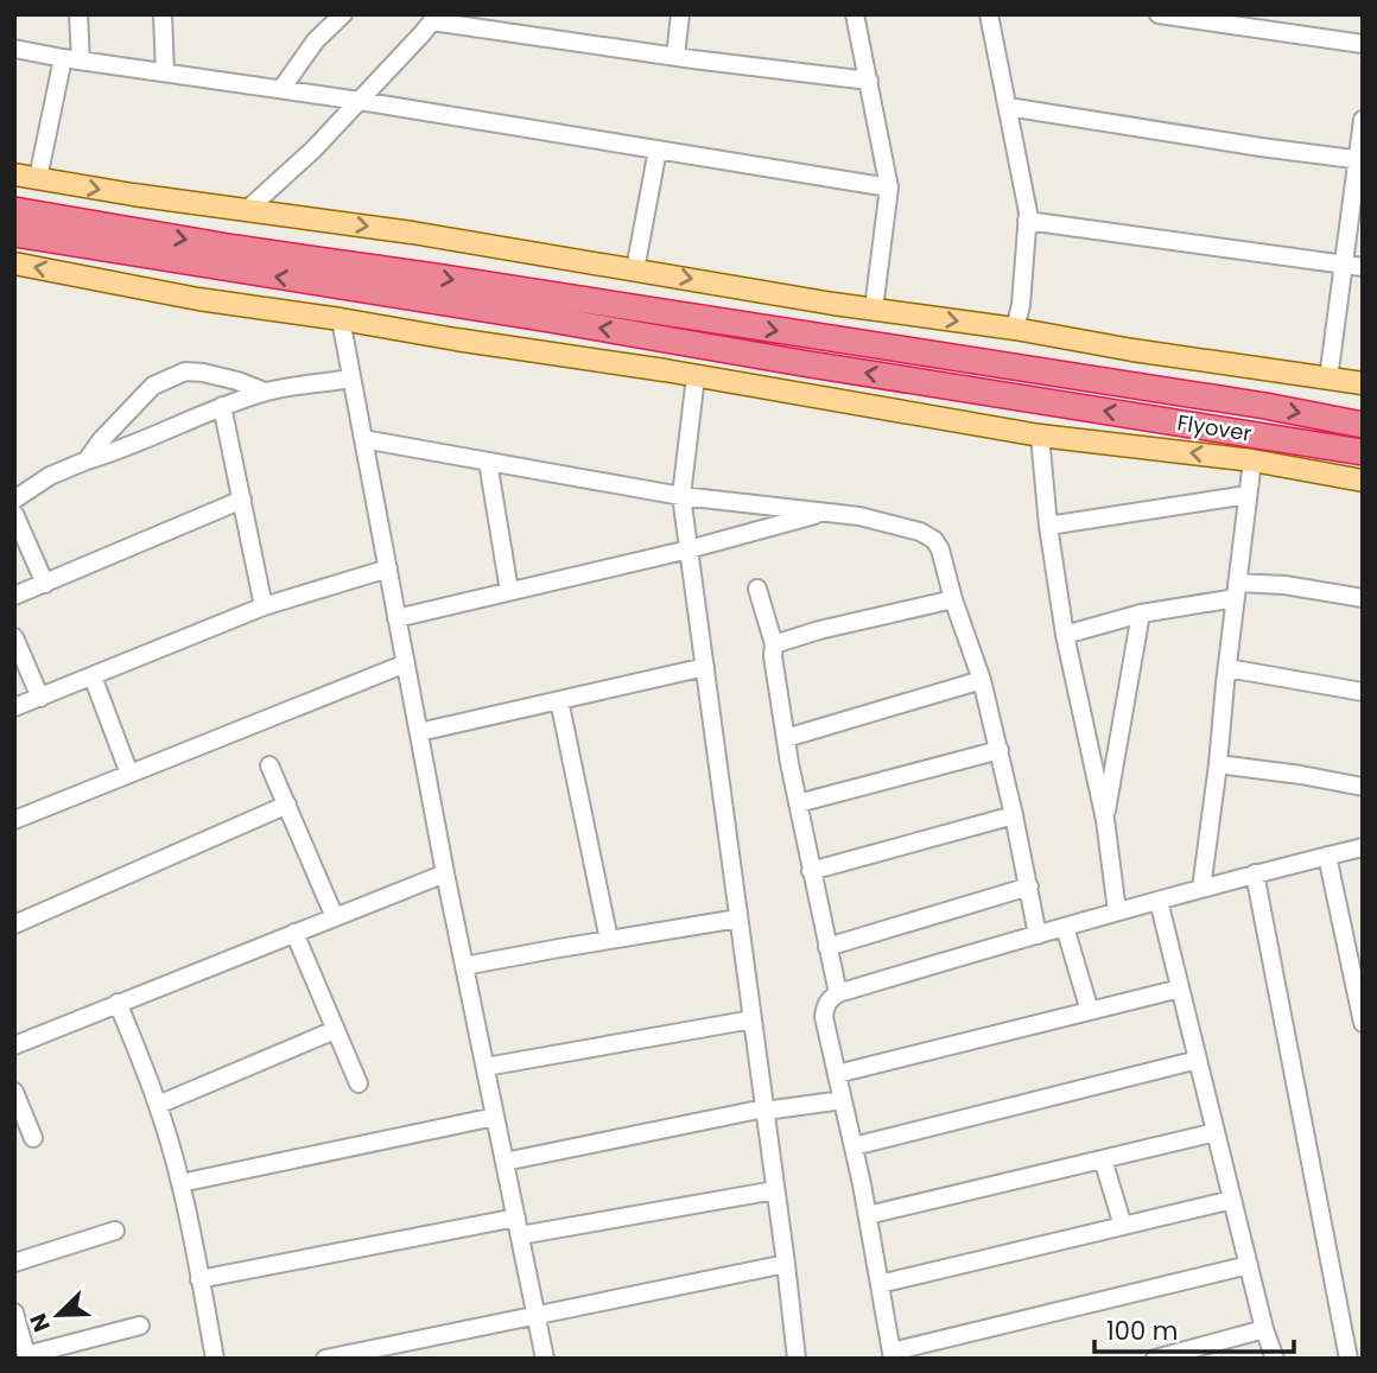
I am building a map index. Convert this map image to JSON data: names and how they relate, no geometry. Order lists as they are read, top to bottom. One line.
{"streets":{"highway":["Flyover"]},"scale_bar":"100 m","north":"bottom left"}
